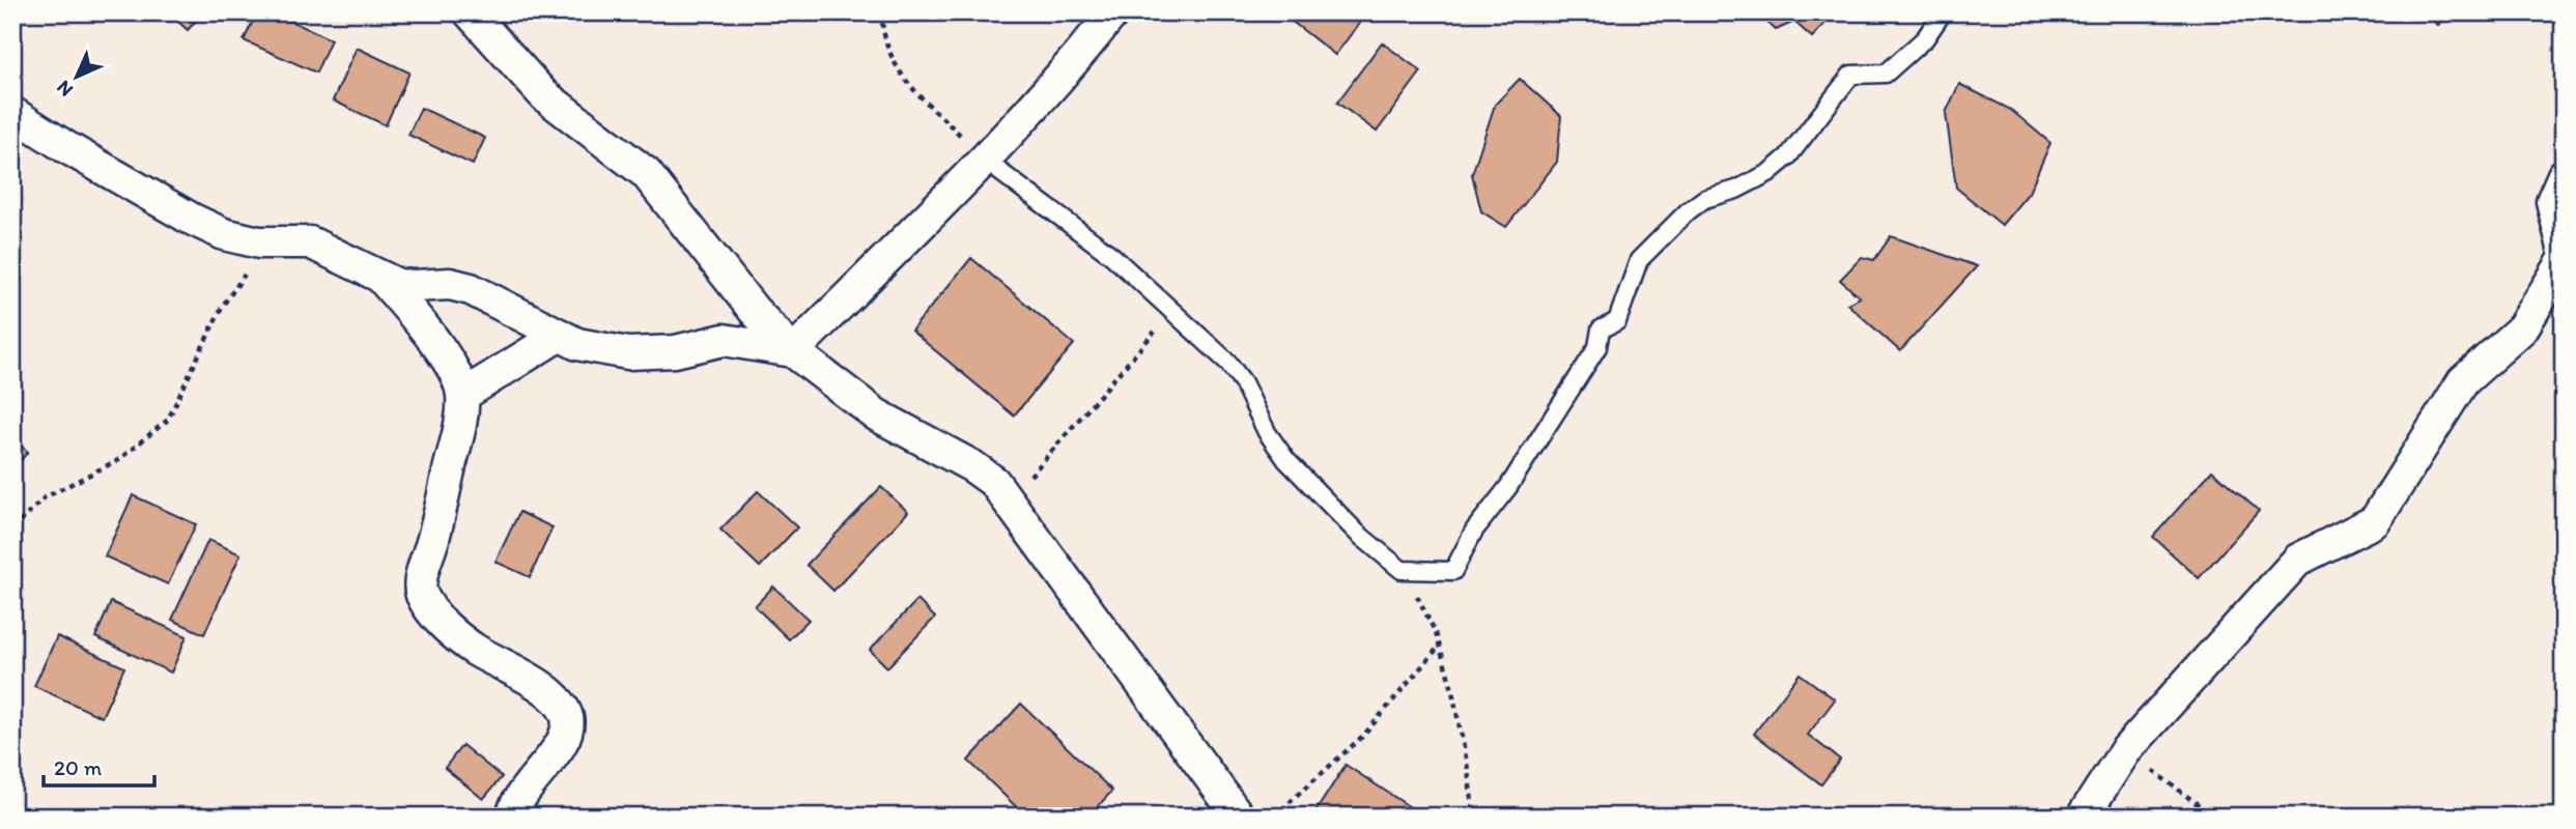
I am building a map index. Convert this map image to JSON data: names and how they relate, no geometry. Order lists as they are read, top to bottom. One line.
{"scale_bar":"20 m","north":"bottom left"}
